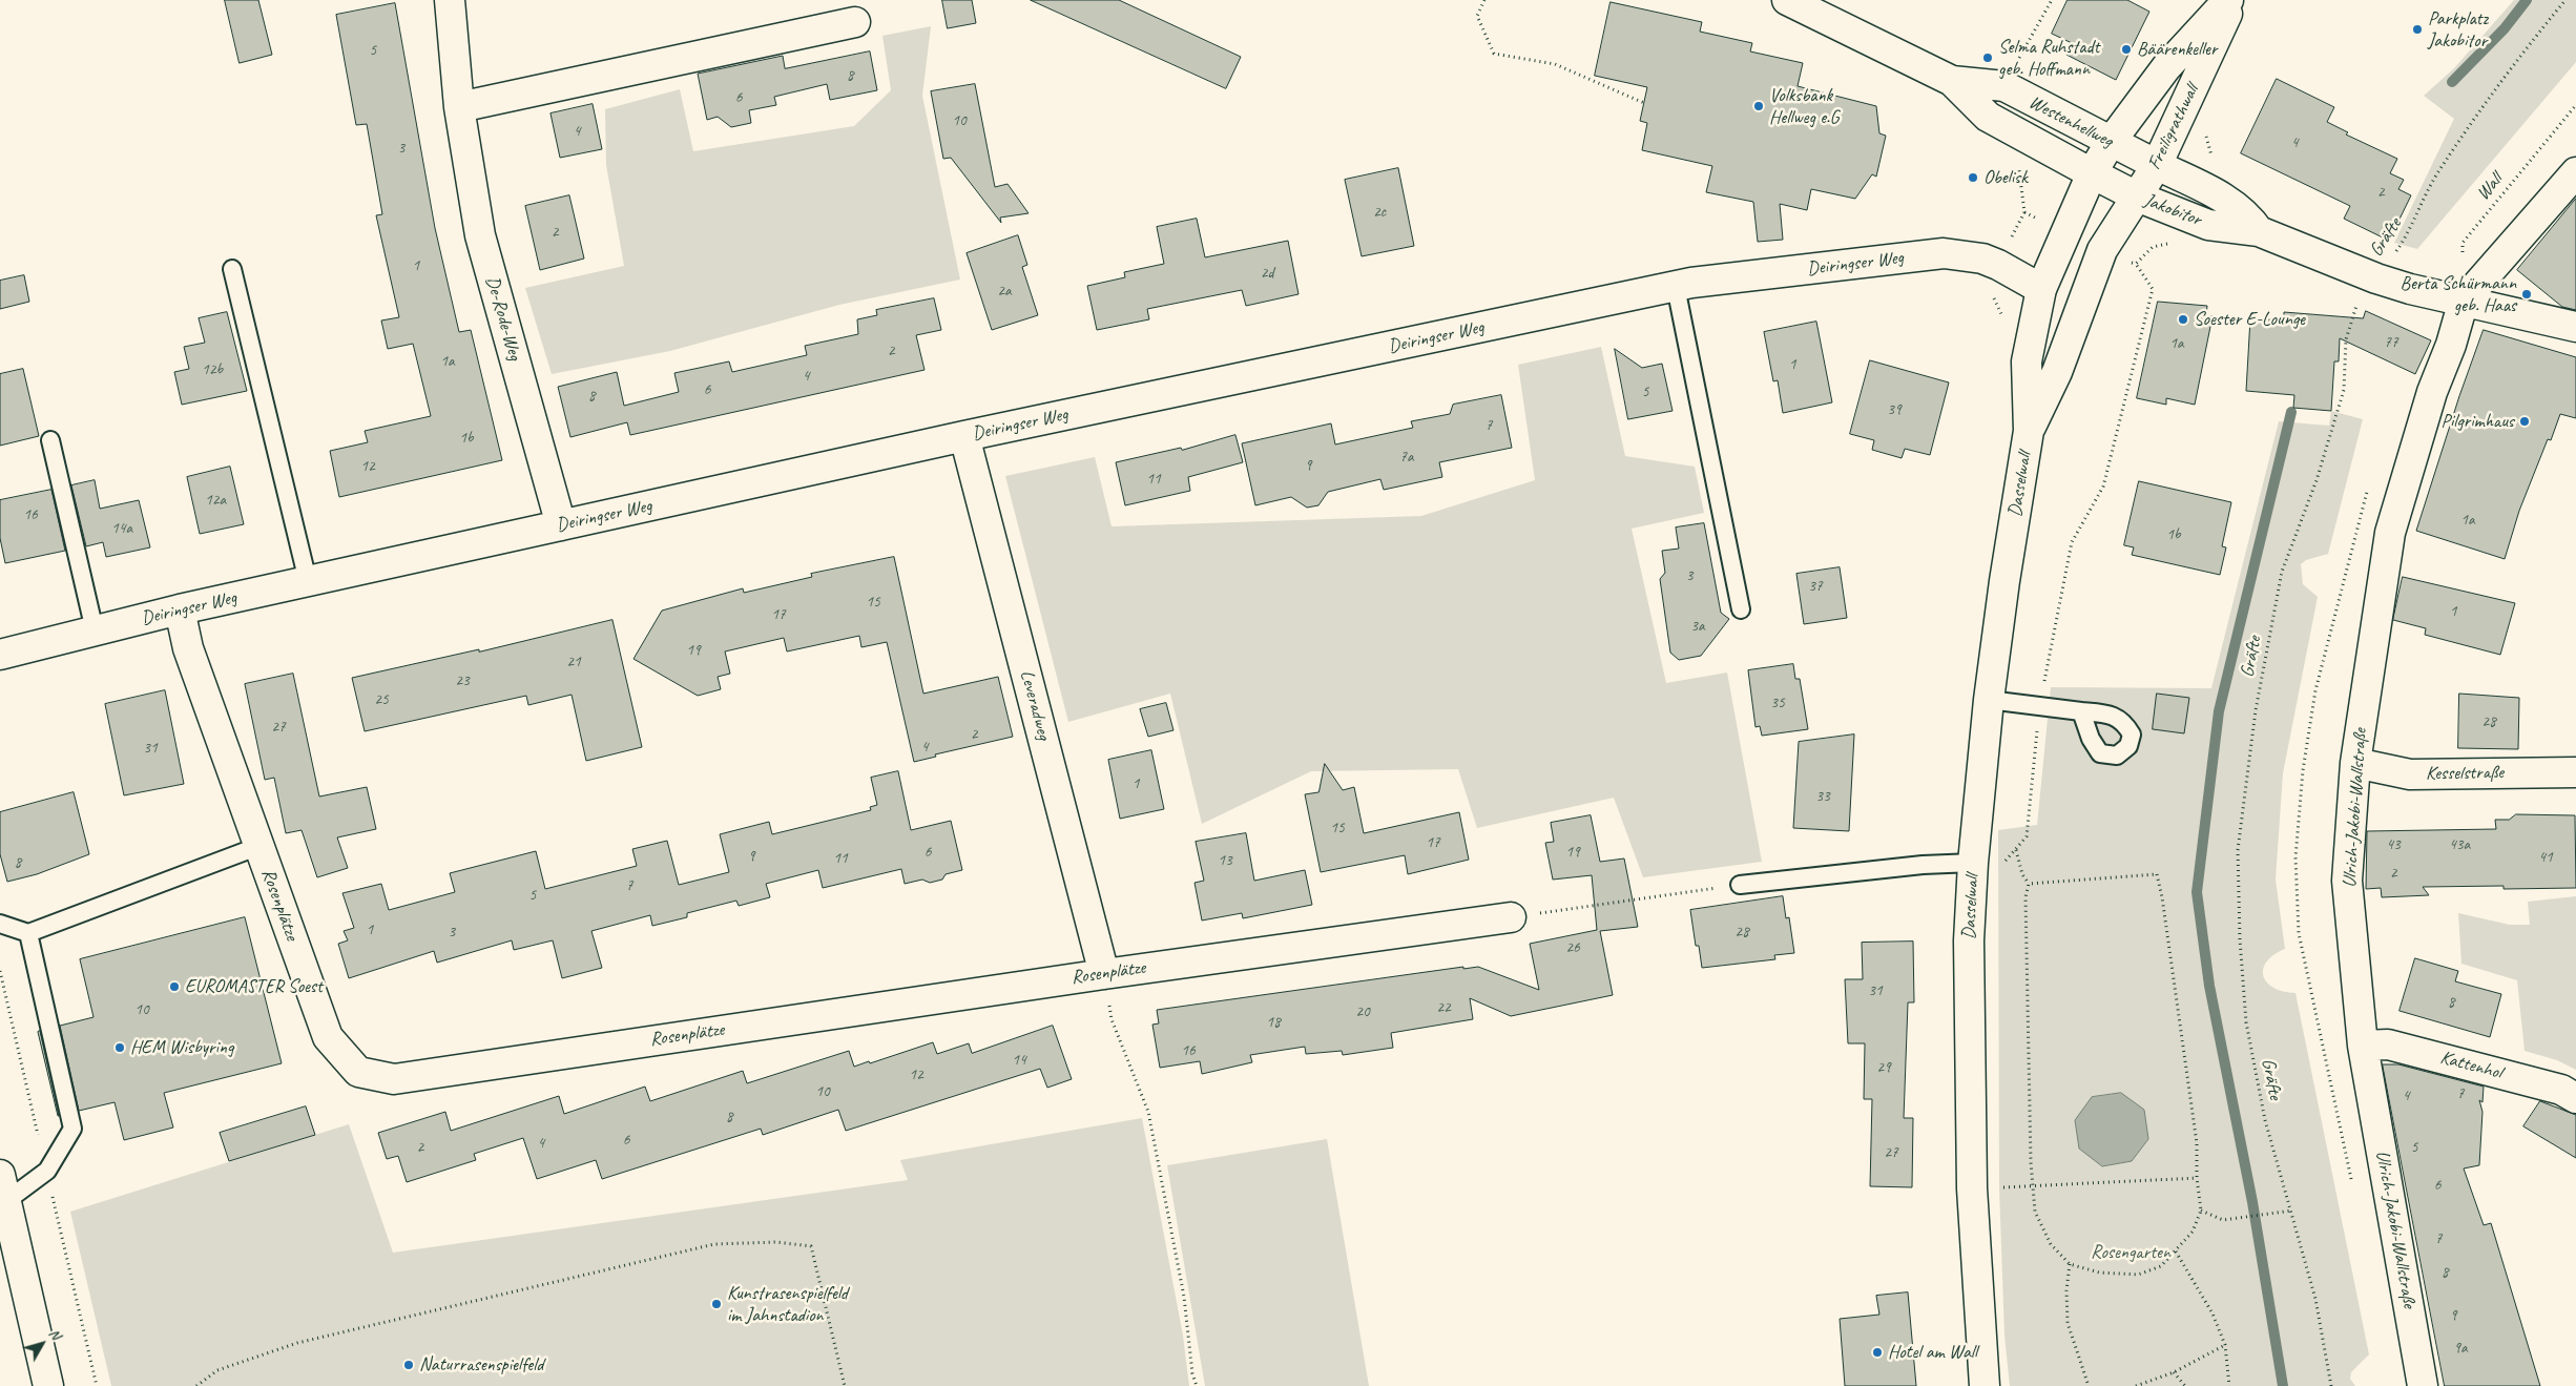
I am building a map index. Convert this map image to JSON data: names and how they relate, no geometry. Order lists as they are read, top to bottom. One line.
{"streets":{"street":["Westenhellweg","Freiligrathwall","Jakobitor","Deiringser Weg","De-Rode-Weg","Dasselwall","Leveradweg","Kesselstraße","Ulrich-Jakobi-Wallstraße","Rosenplätze","Kattenhol"],"path":["Wall","Gräfte"]},"crossings":[["Westenhellweg","Freiligrathwall"],["Westenhellweg","Jakobitor"],["Westenhellweg","Dasselwall"],["Freiligrathwall","Jakobitor"],["Freiligrathwall","Dasselwall"],["Wall","Jakobitor"],["Wall","Ulrich-Jakobi-Wallstraße"],["Jakobitor","Gräfte"],["Jakobitor","Dasselwall"],["Jakobitor","Ulrich-Jakobi-Wallstraße"],["Deiringser Weg","De-Rode-Weg"],["Deiringser Weg","Dasselwall"],["Deiringser Weg","Leveradweg"],["Deiringser Weg","Rosenplätze"],["Leveradweg","Rosenplätze"],["Kesselstraße","Ulrich-Jakobi-Wallstraße"],["Ulrich-Jakobi-Wallstraße","Kattenhol"]],"parks":["Rosengarten"],"places":["Parkplatz Jakobitor","Bäärenkeller","Selma Ruhstadt geb. Hoffmann","Volksbank Hellweg e.G","Obelisk","Berta Schürmann geb. Haas","Soester E-Lounge","Pilgrimhaus","EUROMASTER Soest","HEM Wisbyring","Kunstrasenspielfeld im Jahnstadion","Hotel am Wall","Naturrasenspielfeld"],"house_numbers":["5","8","6","10","4","4","3","2","2c","2","1","2d","2a","77","1a","2","1a","1","12b","4","6","5","8","39","7","1b","7a","9","12","11","12a","16","1a","14a","1b","3","37","15","1","17","3a","19","21","23","25","35","28","27","2","4","31","1","33","15","17","43","43a","6","19","9","41","11","13","8","2","7","5","1","3","28","26","31","8","22","10","20","18","16","14","29","12","10","7","4","8","6","4","2","5","27","6","7","8","9","9a"],"north":"top right"}
